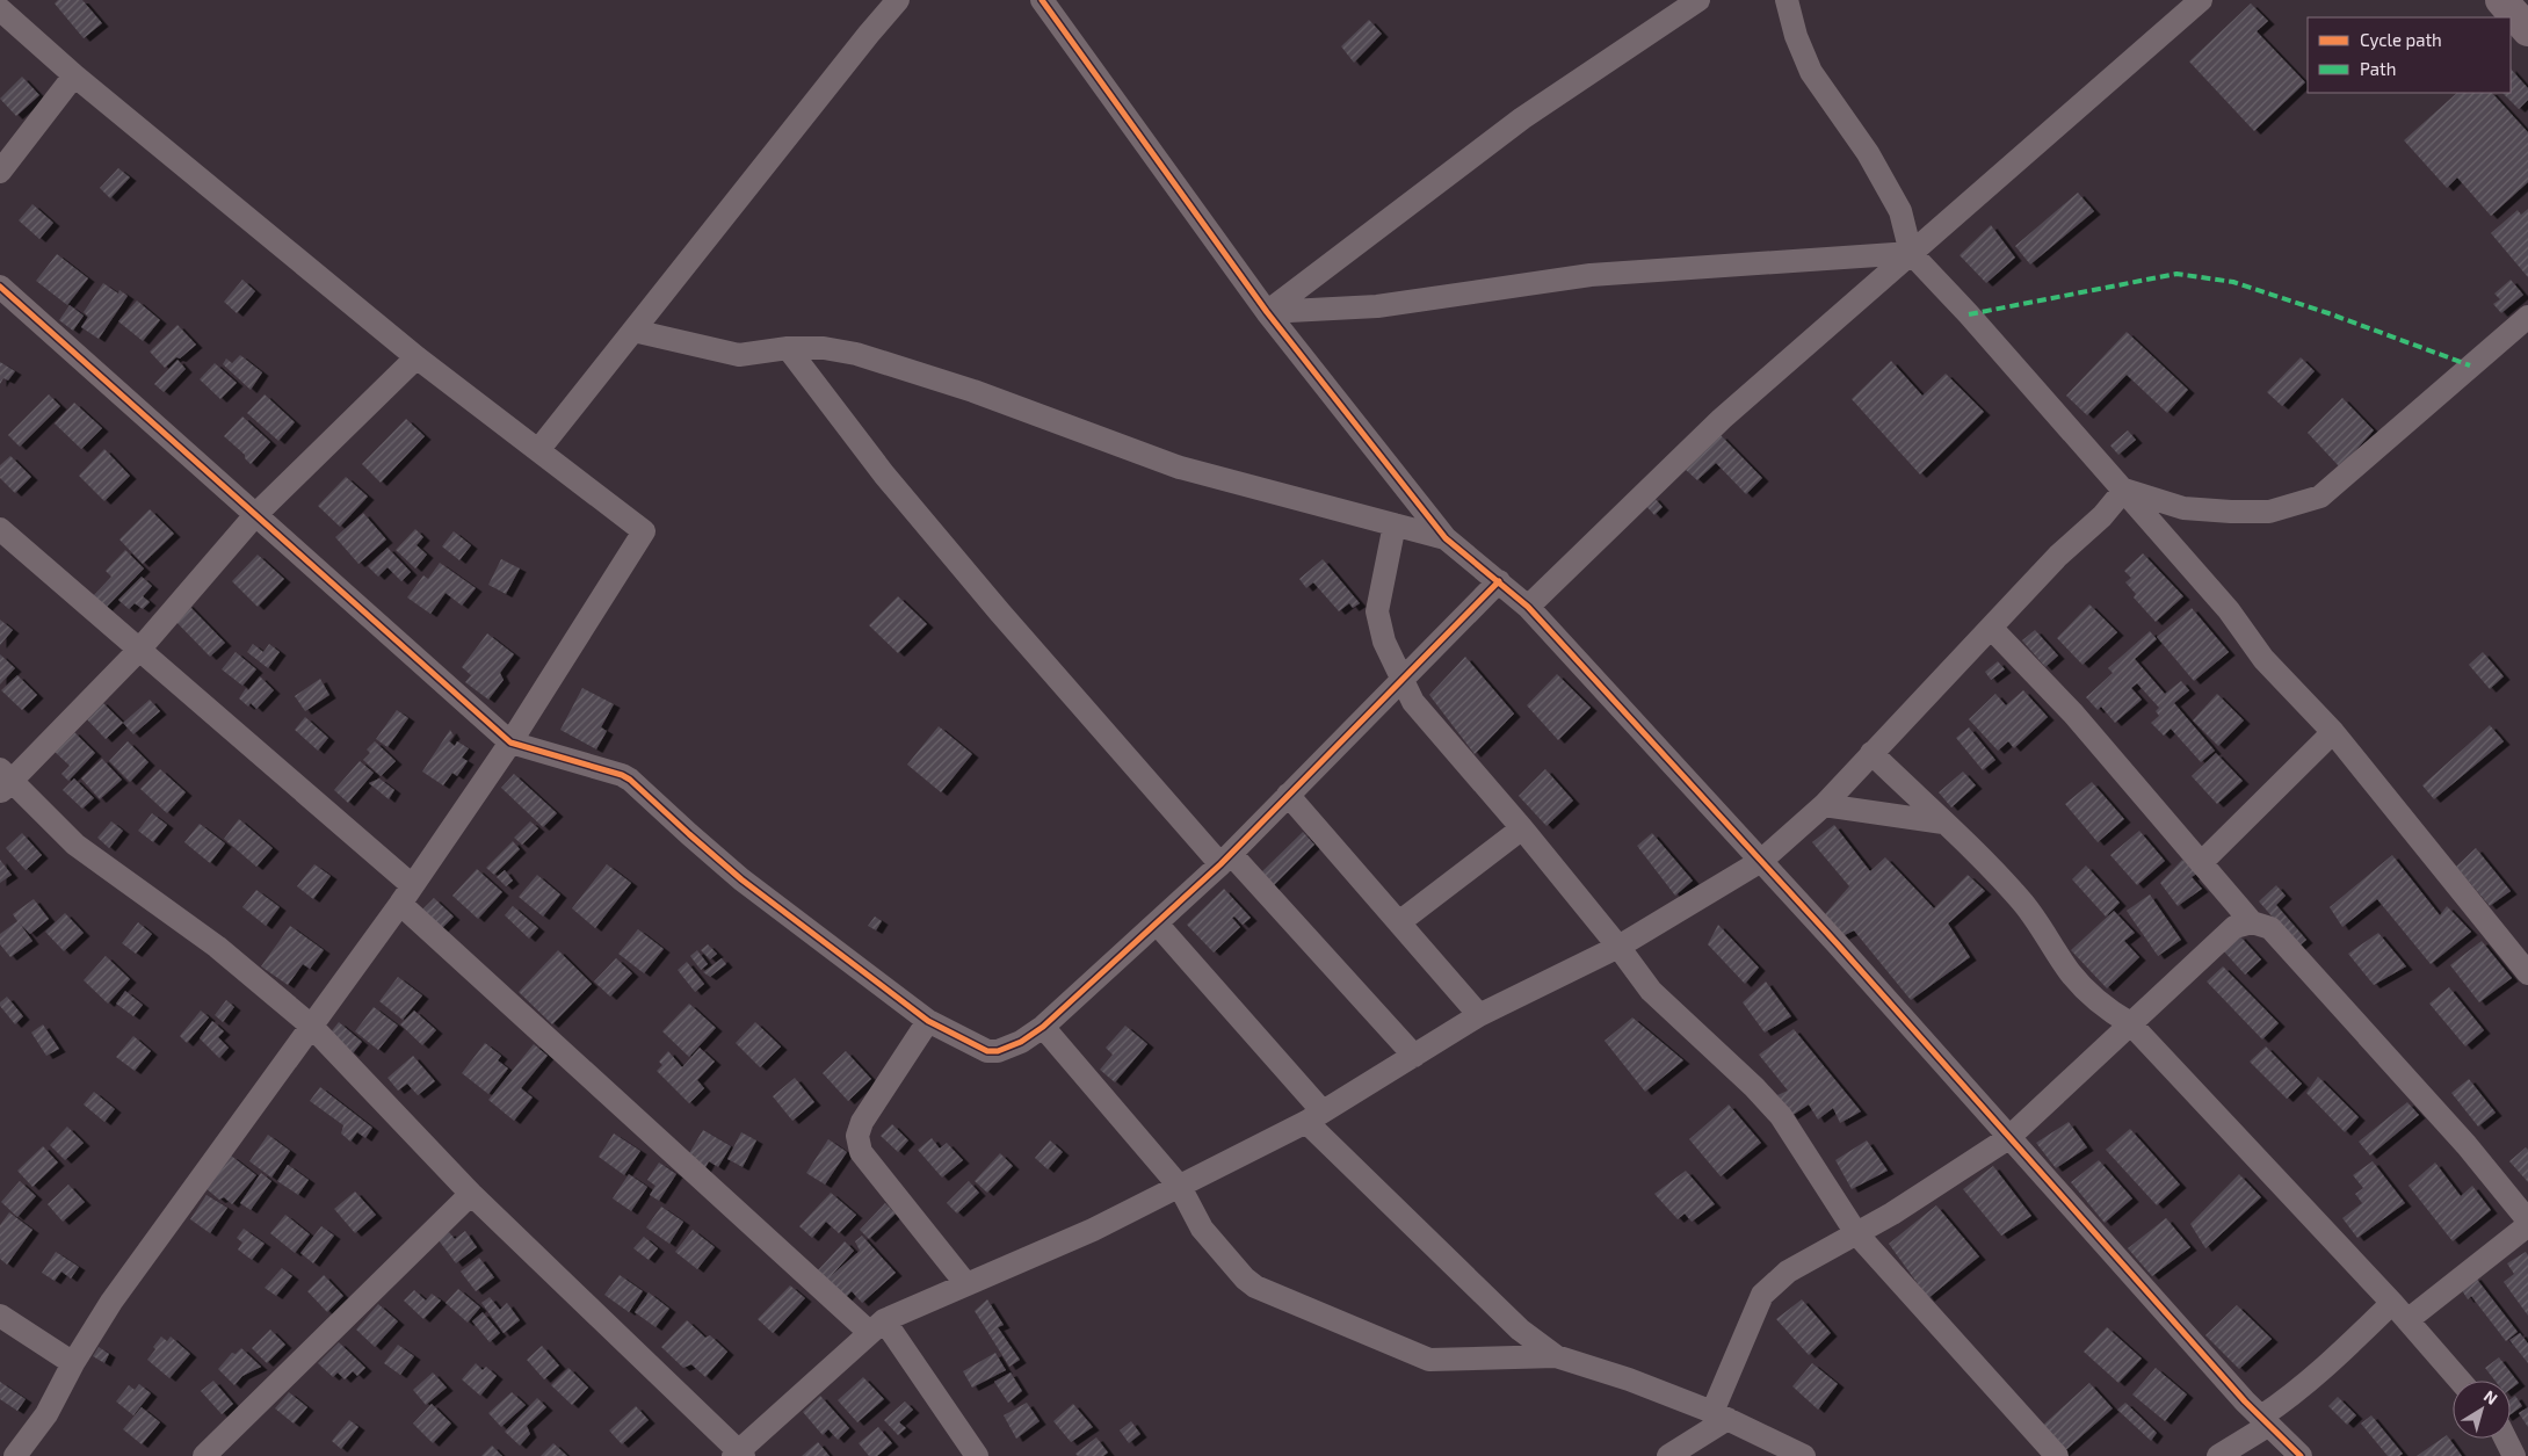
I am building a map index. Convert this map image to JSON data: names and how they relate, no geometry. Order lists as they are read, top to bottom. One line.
{"legend":["Cycle path","Path"],"north":"top right"}
